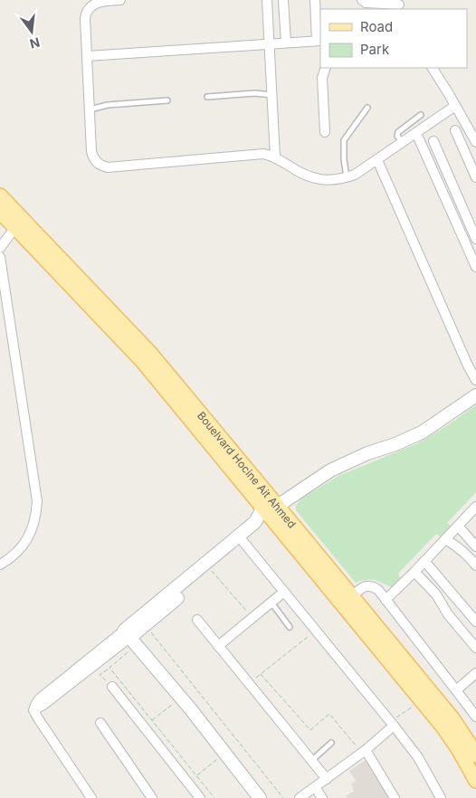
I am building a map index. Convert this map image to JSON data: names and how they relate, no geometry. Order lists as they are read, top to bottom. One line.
{"streets":{"main road":["Bouelvard Hocine Ait Ahmed"]},"legend":["Road","Park"],"north":"bottom"}
